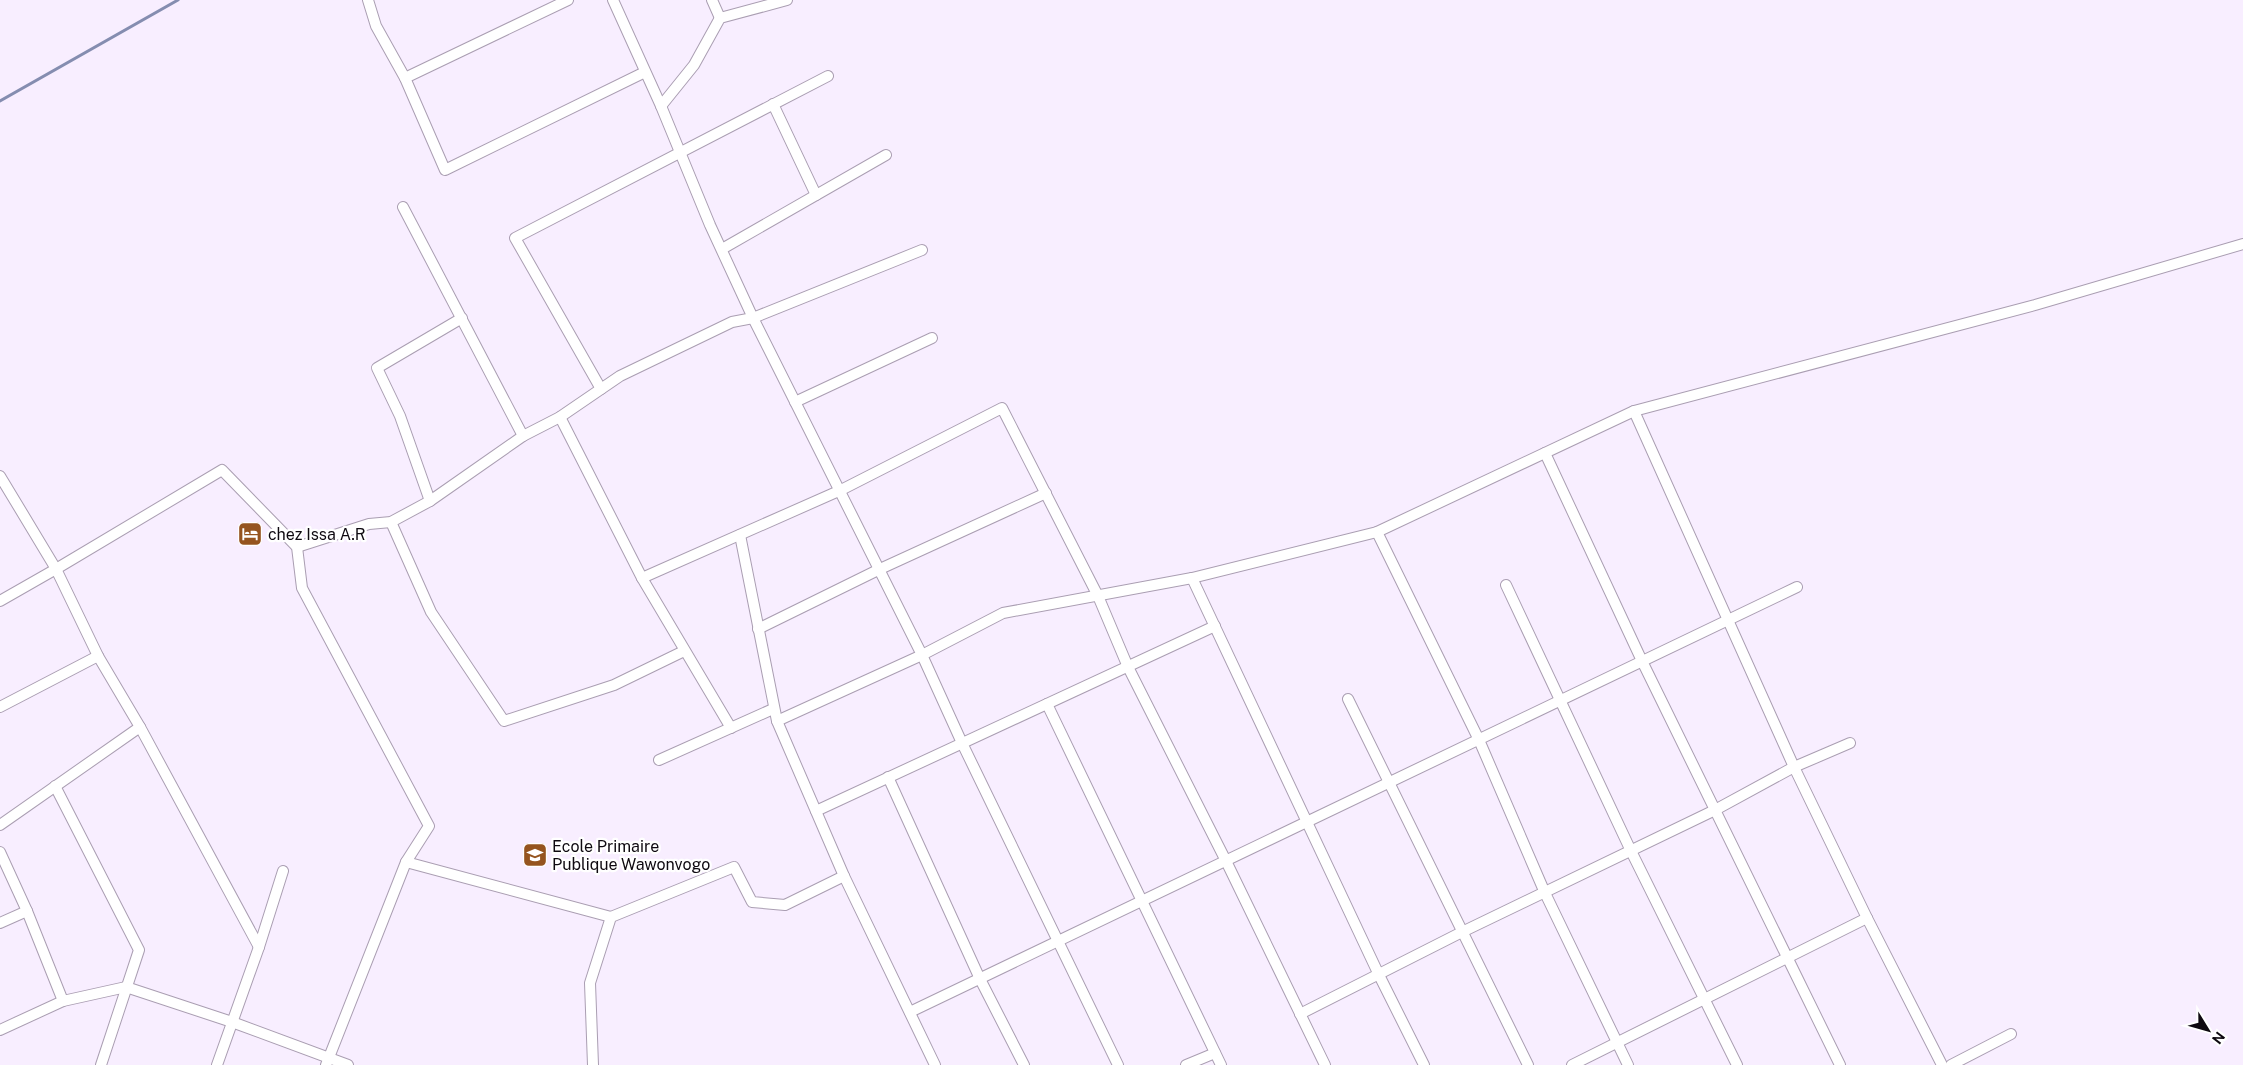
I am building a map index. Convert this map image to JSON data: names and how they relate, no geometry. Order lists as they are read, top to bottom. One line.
{"places":{"hotel":["chez Issa A.R"],"school or university":["Ecole Primaire Publique Wawonvogo"]},"north":"bottom right"}
